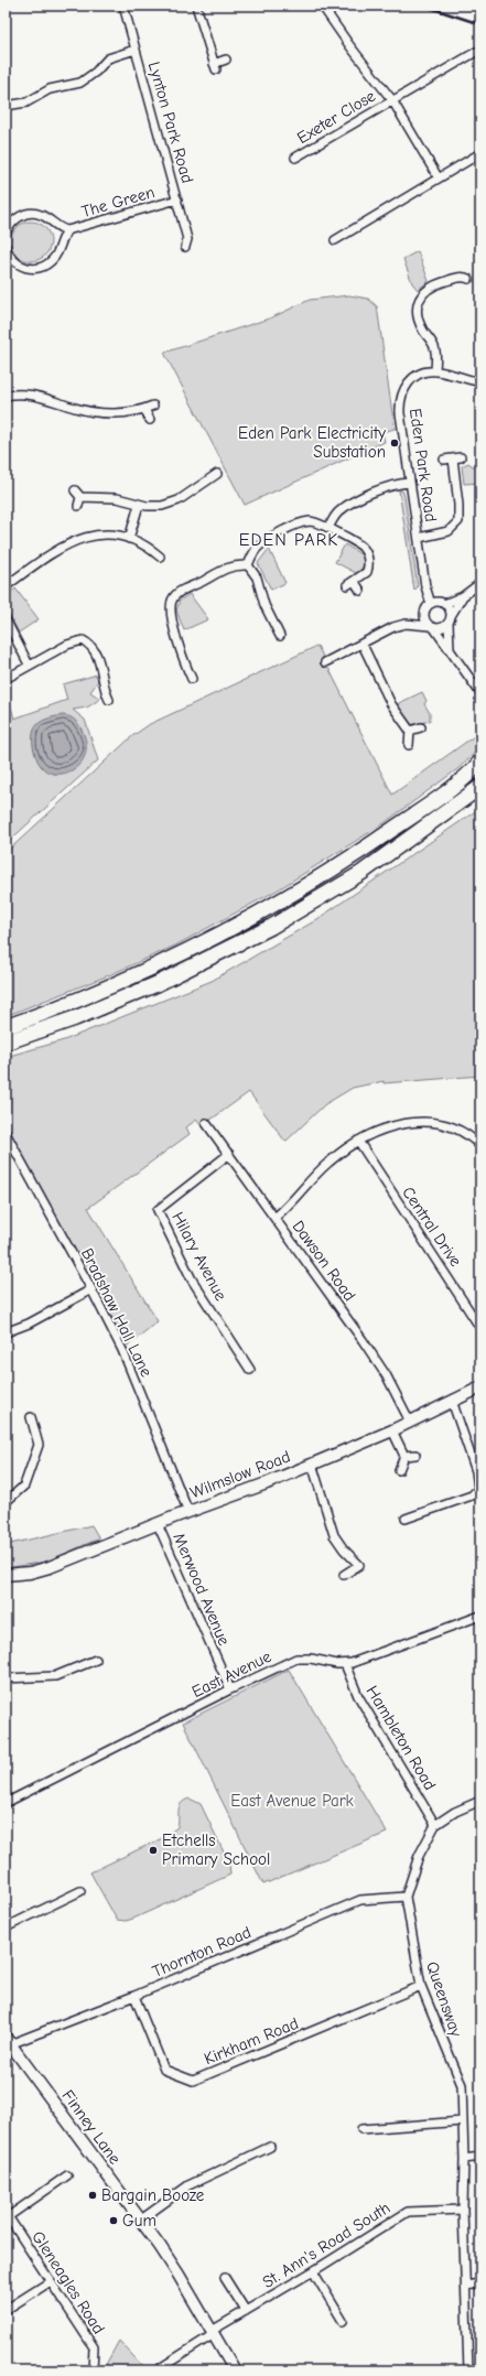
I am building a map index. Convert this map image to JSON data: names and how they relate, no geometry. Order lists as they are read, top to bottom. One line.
{"streets":{"main road":["Wilmslow Road","Finney Lane"],"street":["Exeter Close","Lynton Park Road","The Green","Eden Park Road","Central Drive","Hilary Avenue","Dawson Road","Bradshaw Hall Lane","Merwood Avenue","East Avenue","Hambleton Road","Thornton Road","Queensway","Kirkham Road","St. Ann's Road South","Gleneagles Road"]},"crossings":[["Lynton Park Road","The Green"],["Hilary Avenue","Dawson Road"],["Dawson Road","Wilmslow Road"],["Bradshaw Hall Lane","Wilmslow Road"],["Wilmslow Road","Merwood Avenue"],["Merwood Avenue","East Avenue"],["East Avenue","Hambleton Road"],["Hambleton Road","Queensway"],["Thornton Road","Queensway"],["Thornton Road","Kirkham Road"],["Thornton Road","Finney Lane"],["Queensway","Kirkham Road"],["Queensway","St. Ann's Road South"],["Finney Lane","St. Ann's Road South"]],"districts":["EDEN PARK"],"parks":["East Avenue Park"],"places":["Eden Park Electricity Substation","Etchells Primary School","Bargain Booze","Gum"]}
